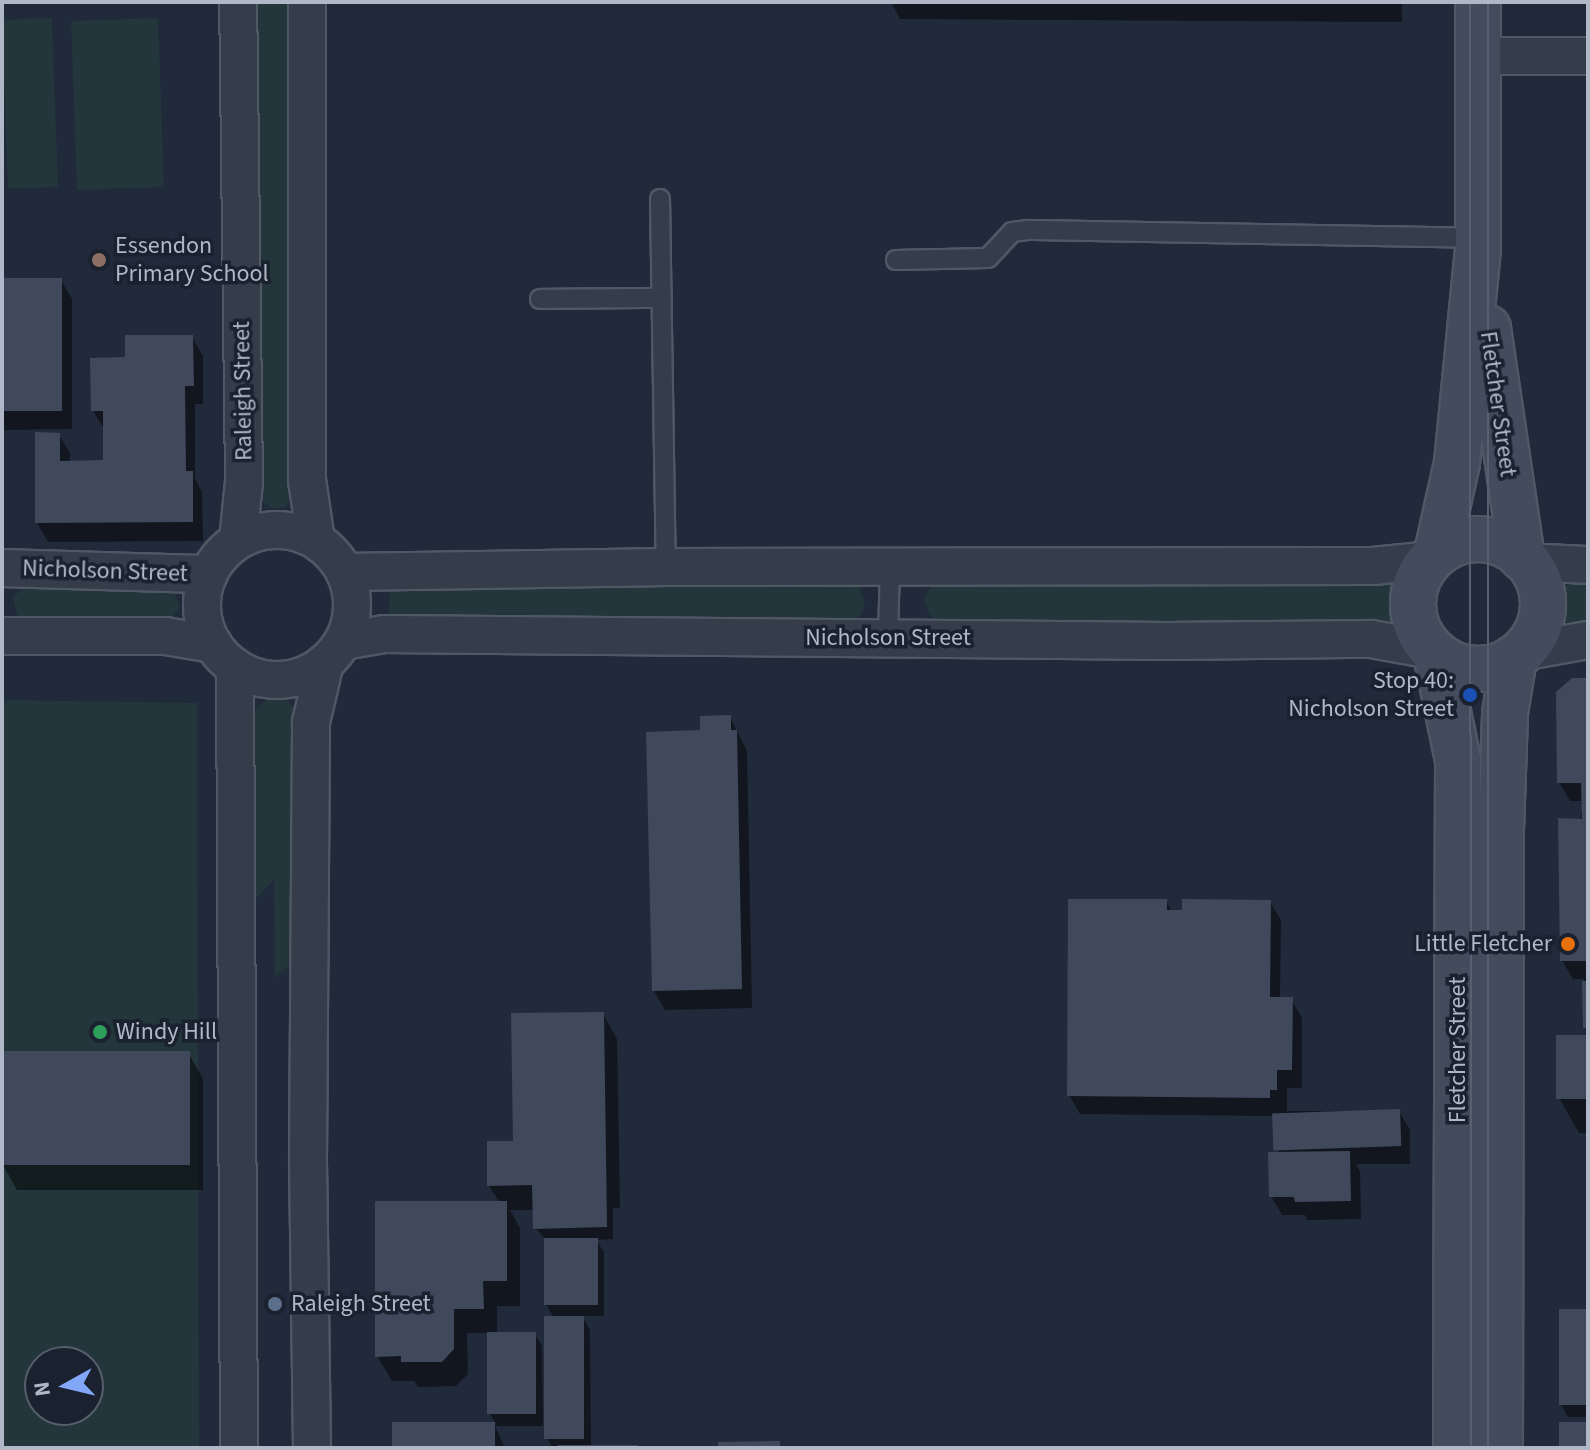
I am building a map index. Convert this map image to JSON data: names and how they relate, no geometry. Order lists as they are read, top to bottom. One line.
{"streets":{"street":["Raleigh Street","Fletcher Street","Nicholson Street"]},"crossings":[["Raleigh Street","Nicholson Street"],["Fletcher Street","Nicholson Street"]],"places":["Essendon Primary School","Stop 40: Nicholson Street","Little Fletcher","Windy Hill","Raleigh Street"],"north":"left"}
